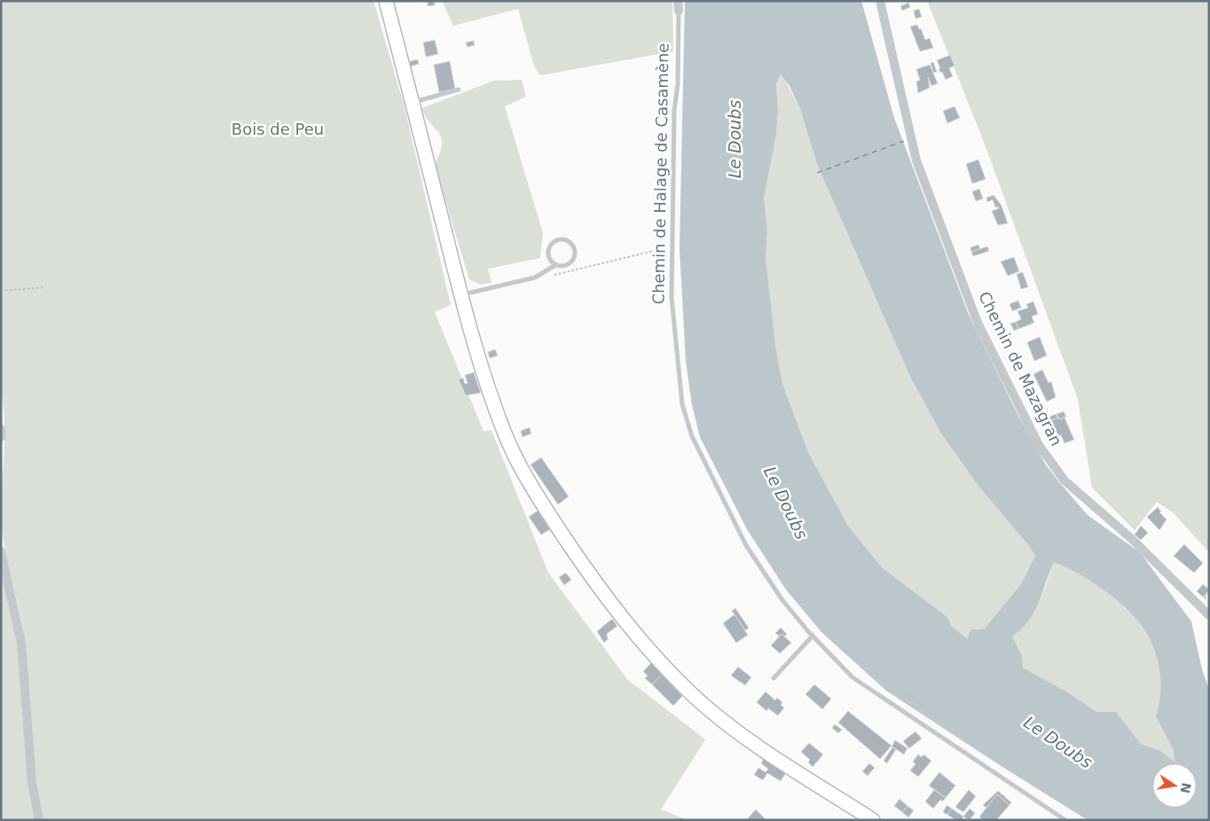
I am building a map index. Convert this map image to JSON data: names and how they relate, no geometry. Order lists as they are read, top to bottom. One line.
{"streets":{"street":["Chemin de Mazagran"],"lane":["Chemin de Halage de Casamène"]},"water":["Le Doubs"],"parks":["Bois de Peu"],"north":"right"}
